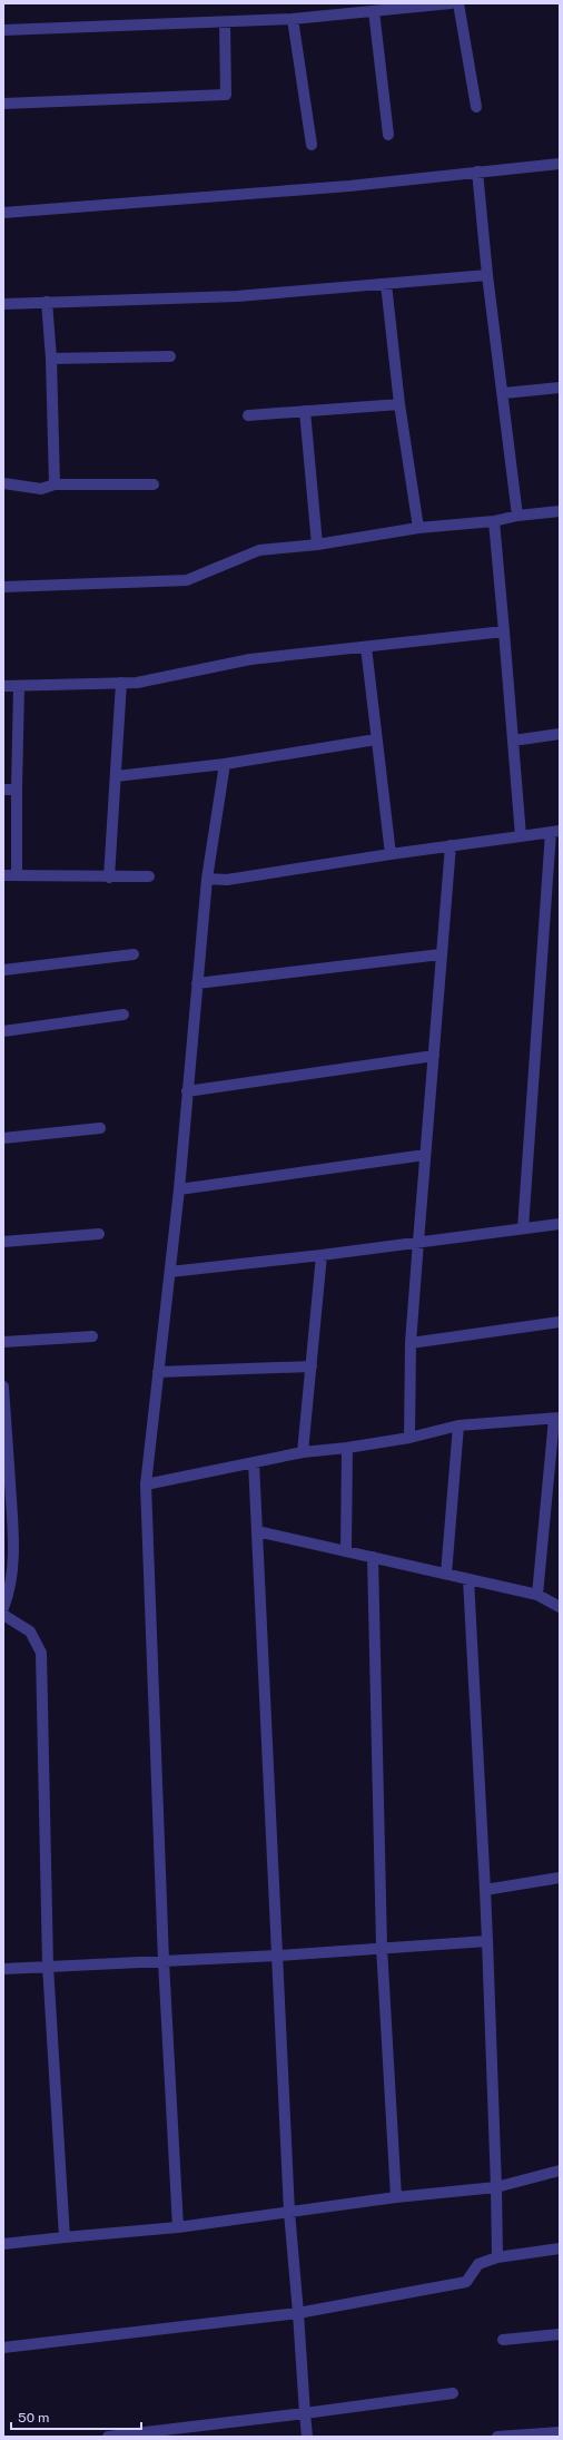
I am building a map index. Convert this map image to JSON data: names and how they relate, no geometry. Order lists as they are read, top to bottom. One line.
{"scale_bar":"50 m"}
